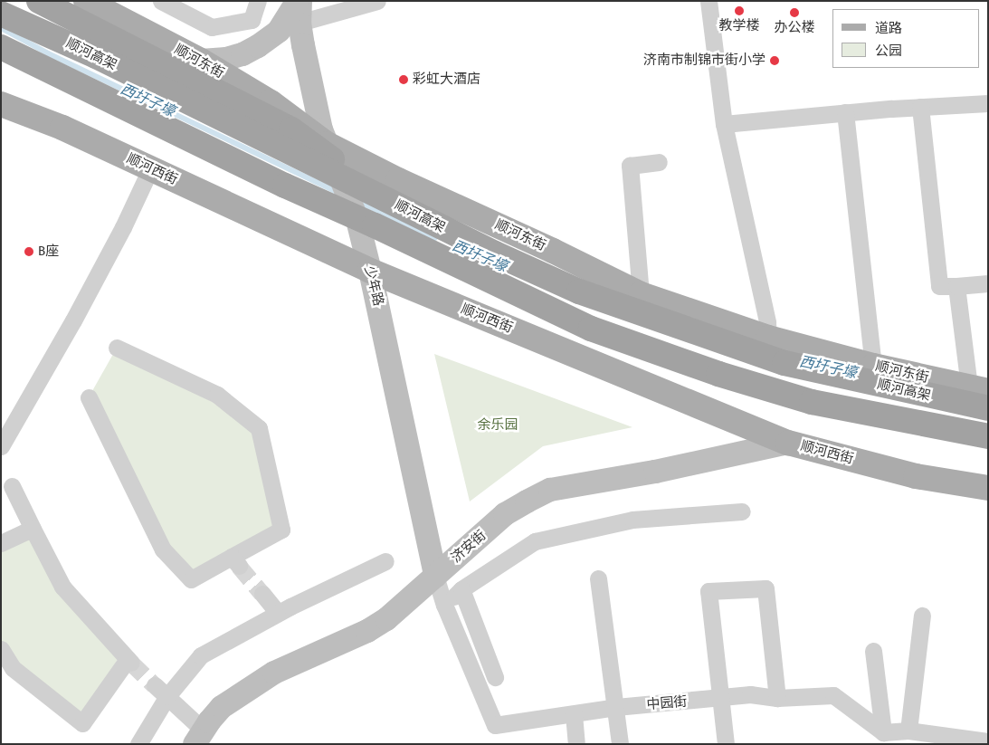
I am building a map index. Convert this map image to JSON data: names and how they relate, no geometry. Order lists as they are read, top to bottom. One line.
{"streets":{"highway":["顺河高架"],"main road":["顺河东街","顺河西街","少年路","济安街"],"street":["中园街"]},"crossings":[["顺河高架","少年路"],["顺河东街","少年路"],["顺河西街","少年路"],["顺河西街","济安街"],["少年路","济安街"],["少年路","中园街"],["济安街","中园街"]],"water":["西圩子壕"],"parks":["余乐园"],"places":["教学楼","办公楼","济南市制锦市街小学","彩虹大酒店","B座"],"legend":["道路","公园"]}
